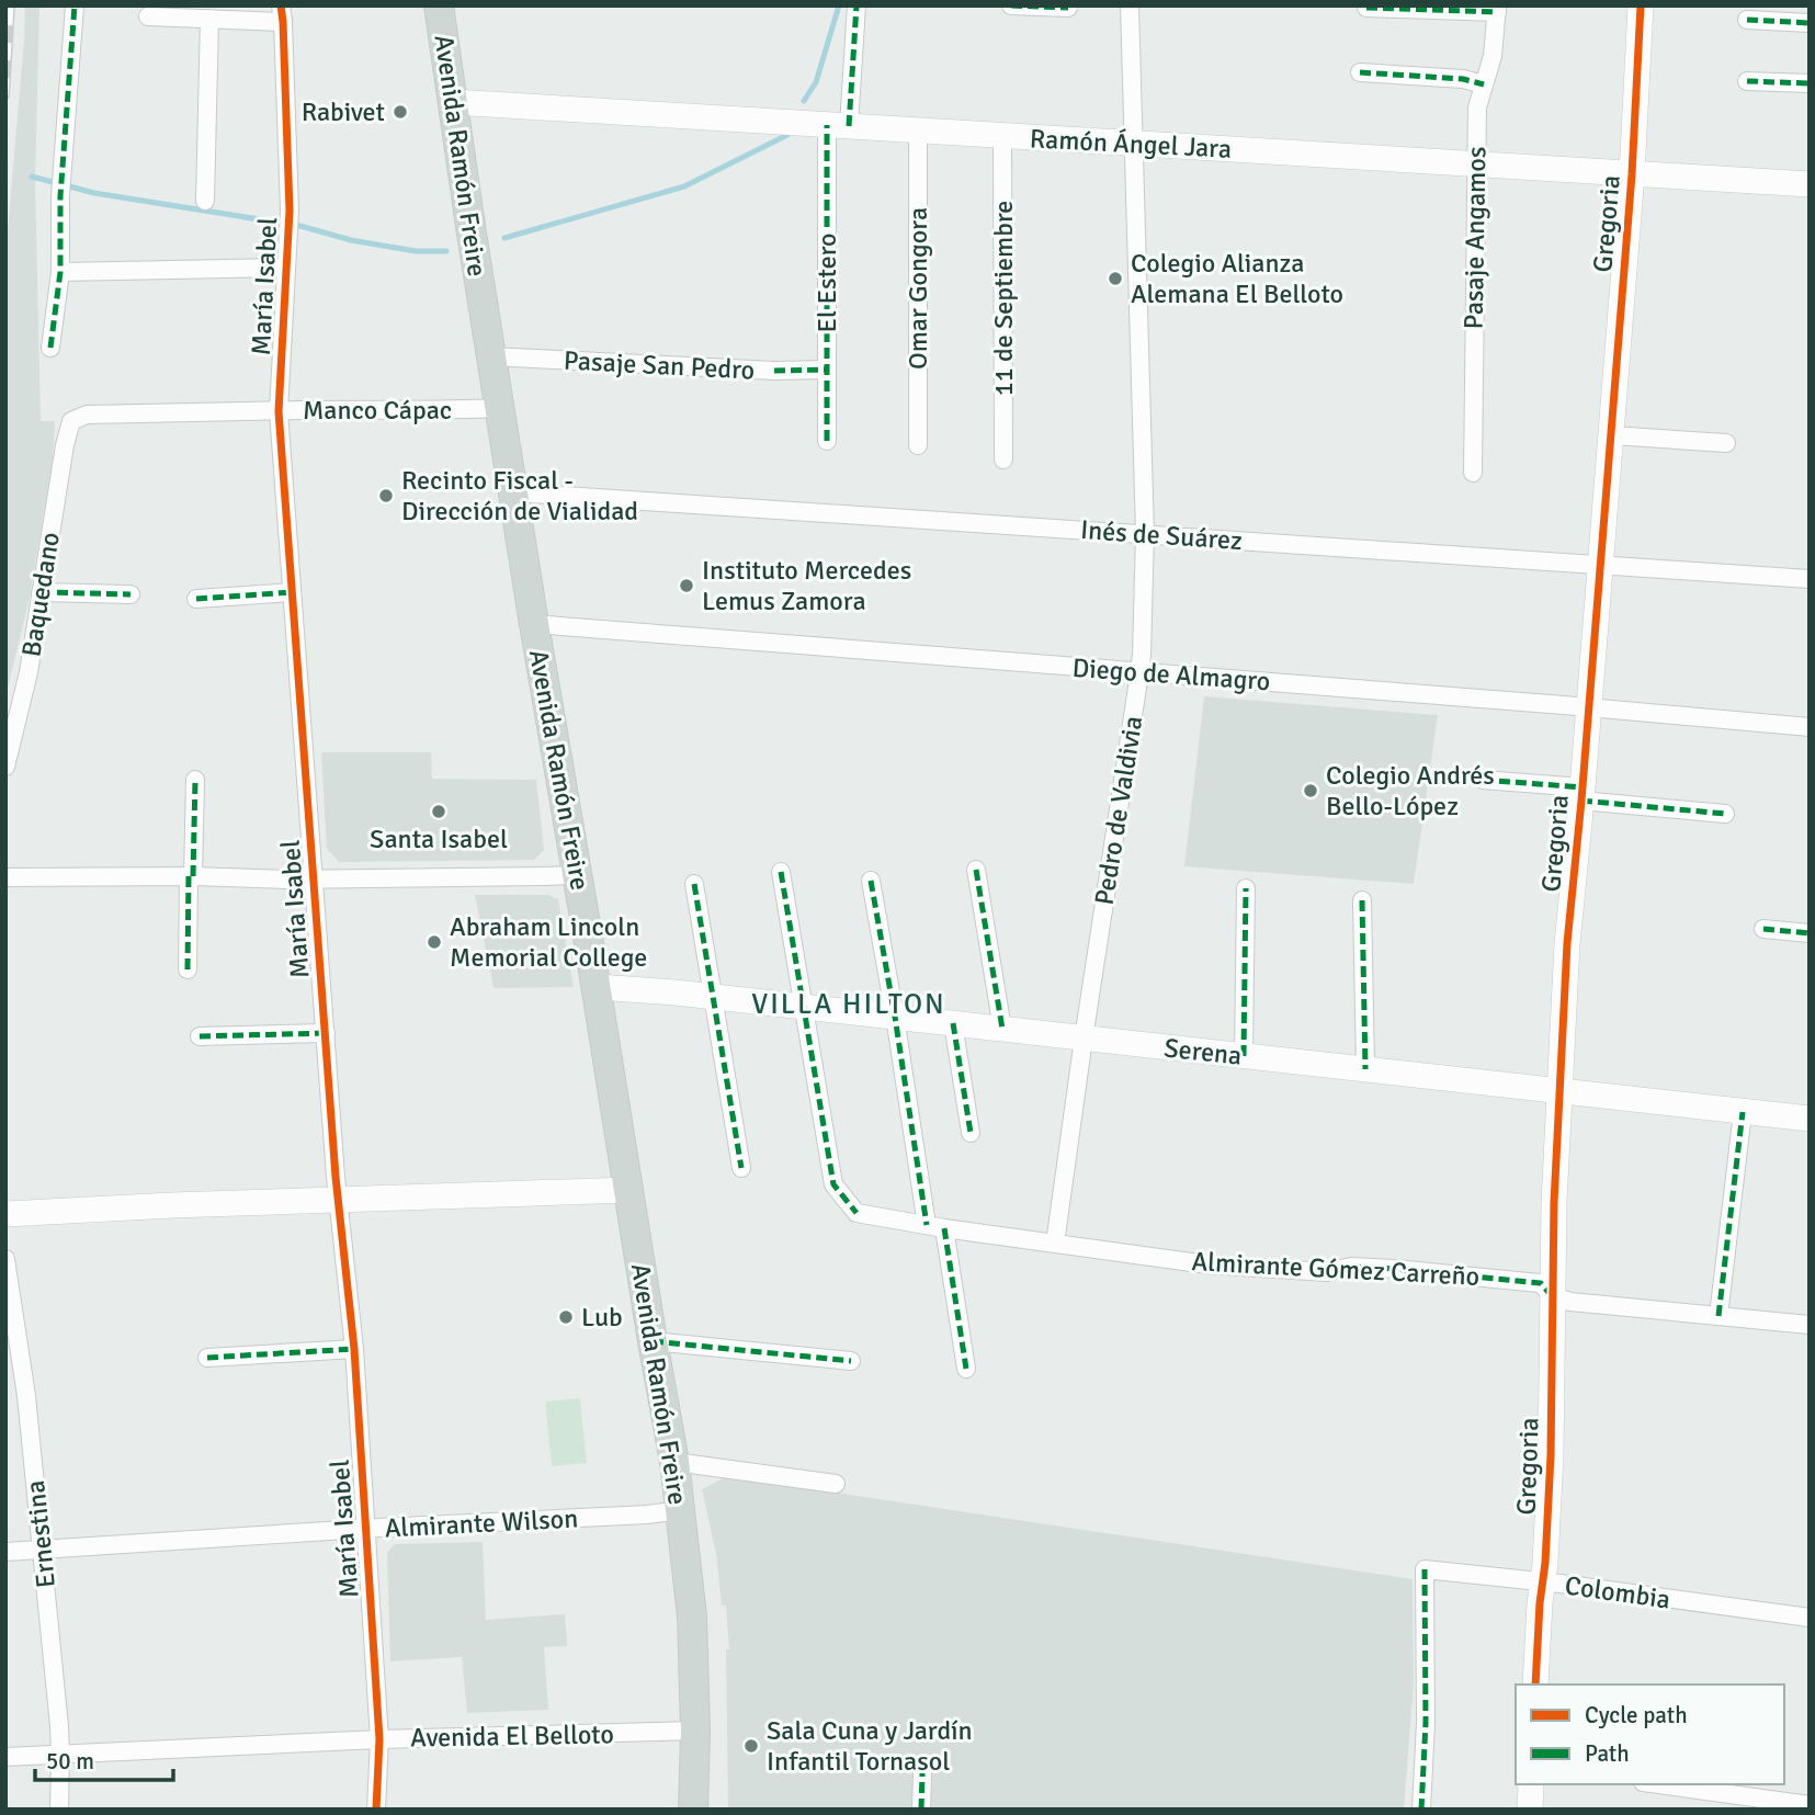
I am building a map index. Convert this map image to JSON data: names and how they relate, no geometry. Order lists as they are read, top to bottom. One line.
{"streets":{"main road":["Avenida Ramón Freire"],"street":["Ramón Ángel Jara","Gregoria","Pasaje Angamos","El Estero","María Isabel","Omar Gongora","11 de Septiembre","Pasaje San Pedro","Manco Cápac","Inés de Suárez","Baquedano","Diego de Almagro","Pedro de Valdivia","Serena","Almirante Gómez Carreño","Almirante Wilson","Ernestina","Colombia","Avenida El Belloto"]},"crossings":[["Ramón Ángel Jara","Avenida Ramón Freire"],["Ramón Ángel Jara","Gregoria"],["Ramón Ángel Jara","Pasaje Angamos"],["Ramón Ángel Jara","El Estero"],["Ramón Ángel Jara","Omar Gongora"],["Ramón Ángel Jara","11 de Septiembre"],["Ramón Ángel Jara","Pedro de Valdivia"],["Avenida Ramón Freire","Pasaje San Pedro"],["Avenida Ramón Freire","Manco Cápac"],["Avenida Ramón Freire","Inés de Suárez"],["Avenida Ramón Freire","Diego de Almagro"],["Avenida Ramón Freire","Serena"],["Avenida Ramón Freire","Almirante Wilson"],["Avenida Ramón Freire","Avenida El Belloto"],["Gregoria","Inés de Suárez"],["Gregoria","Diego de Almagro"],["Gregoria","Serena"],["Gregoria","Almirante Gómez Carreño"],["Gregoria","Colombia"],["El Estero","Pasaje San Pedro"],["María Isabel","Manco Cápac"],["María Isabel","Almirante Wilson"],["María Isabel","Avenida El Belloto"],["Manco Cápac","Baquedano"],["Inés de Suárez","Pedro de Valdivia"],["Diego de Almagro","Pedro de Valdivia"],["Pedro de Valdivia","Serena"],["Pedro de Valdivia","Almirante Gómez Carreño"],["Serena","Almirante Gómez Carreño"],["Almirante Wilson","Ernestina"],["Ernestina","Avenida El Belloto"]],"districts":["VILLA HILTON"],"places":["Rabivet","Colegio Alianza Alemana El Belloto","Recinto Fiscal - Dirección de Vialidad","Instituto Mercedes Lemus Zamora","Colegio Andrés Bello-López","Santa Isabel","Abraham Lincoln Memorial College","Lub","Sala Cuna y Jardín Infantil Tornasol"],"legend":["Cycle path","Path"],"scale_bar":"50 m"}
